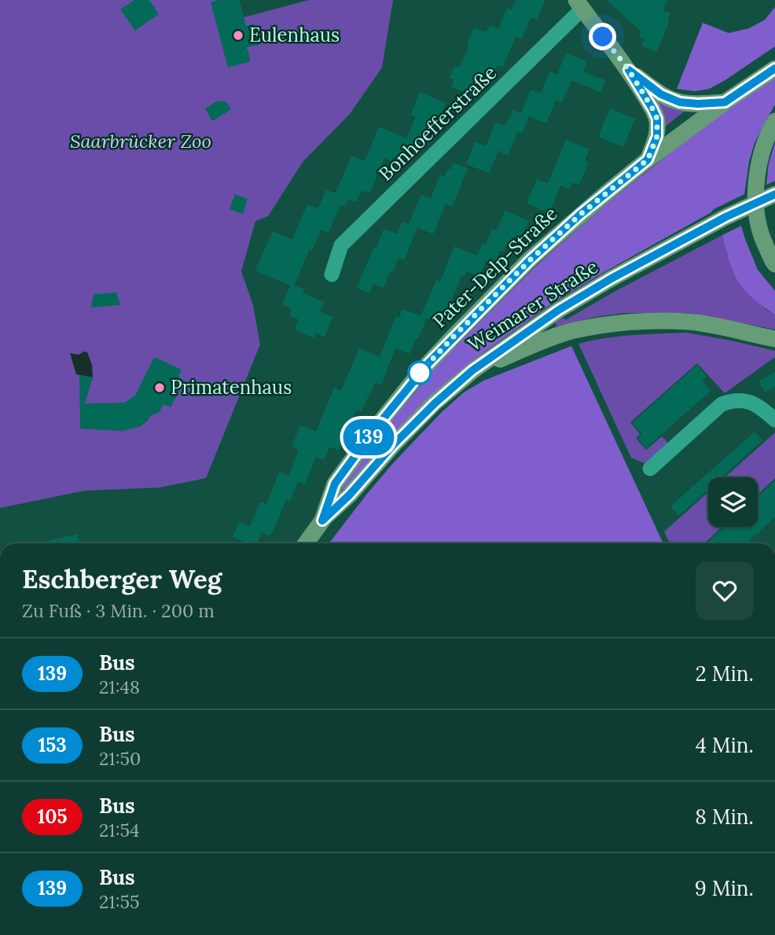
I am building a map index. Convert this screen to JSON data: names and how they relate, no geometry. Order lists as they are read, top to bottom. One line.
{"streets":{"street":["Bonhoefferstraße","Pater-Delp-Straße","Weimarer Straße"]},"crossings":[["Pater-Delp-Straße","Weimarer Straße"]],"parks":["Saarbrücker Zoo"],"places":["Eulenhaus","Primatenhaus"],"lines":["bus line 139"],"page":{"on_map":"139","heading":["Eschberger Weg","Zu Fuß · 3 Min. · 200 m"],"list":[{"mark":"139","name":"Bus","note":"21:48","value":"2 Min."},{"mark":"153","name":"Bus","note":"21:50","value":"4 Min."},{"mark":"105","name":"Bus","note":"21:54","value":"8 Min."},{"mark":"139","name":"Bus","note":"21:55","value":"9 Min."}]}}
